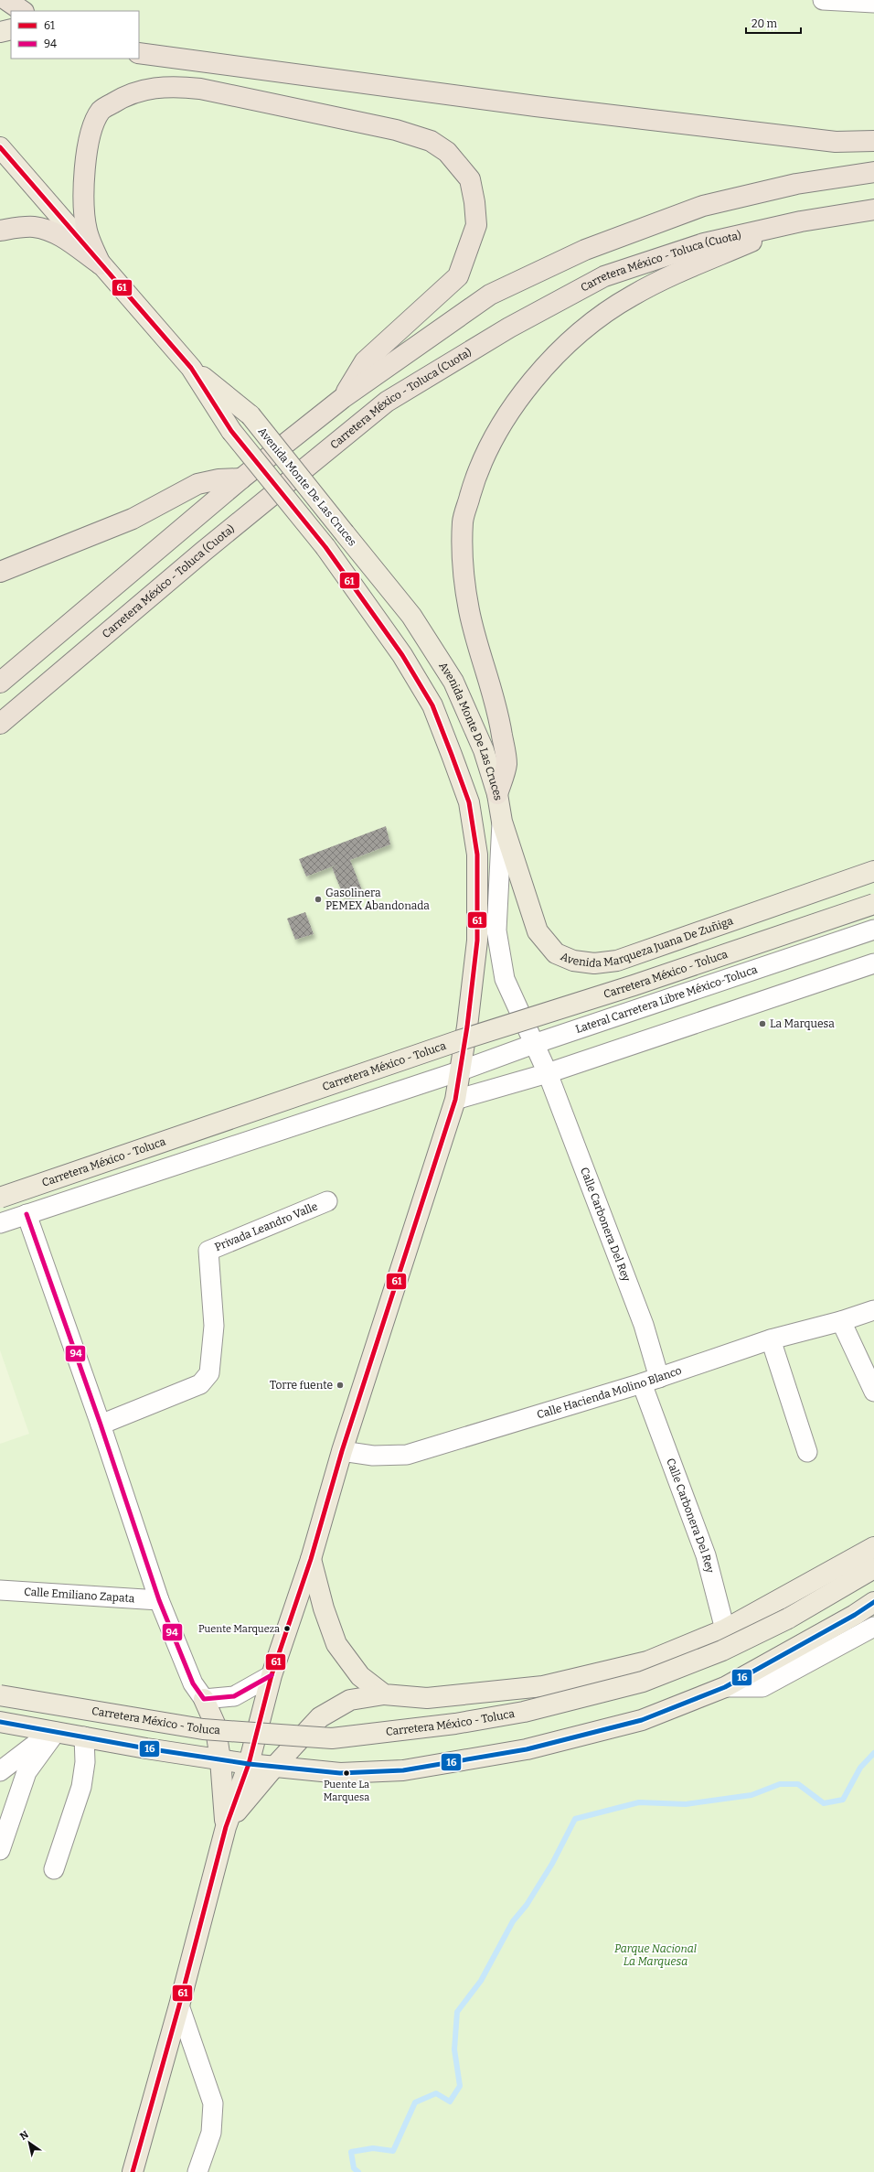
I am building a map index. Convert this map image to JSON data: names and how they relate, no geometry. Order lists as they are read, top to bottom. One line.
{"streets":{"highway":["Carretera México - Toluca (Cuota)"],"main road":["Avenida Monte De Las Cruces","Avenida Marqueza Juana De Zuñiga","Carretera México - Toluca"],"street":["Lateral Carretera Libre México-Toluca","Calle Carbonera Del Rey","Privada Leandro Valle","Calle Hacienda Molino Blanco","Calle Emiliano Zapata"]},"crossings":[["Avenida Monte De Las Cruces","Avenida Marqueza Juana De Zuñiga"],["Avenida Monte De Las Cruces","Calle Carbonera Del Rey"],["Avenida Marqueza Juana De Zuñiga","Calle Carbonera Del Rey"],["Lateral Carretera Libre México-Toluca","Calle Carbonera Del Rey"],["Calle Carbonera Del Rey","Calle Hacienda Molino Blanco"]],"parks":["Parque Nacional La Marquesa"],"places":["Gasolinera PEMEX Abandonada","La Marquesa","Torre fuente","Puente Marqueza","Puente La Marquesa"],"lines":["transit line 61","transit line 94","transit line 16"],"legend":["61","94"],"scale_bar":"20 m","north":"top left"}
